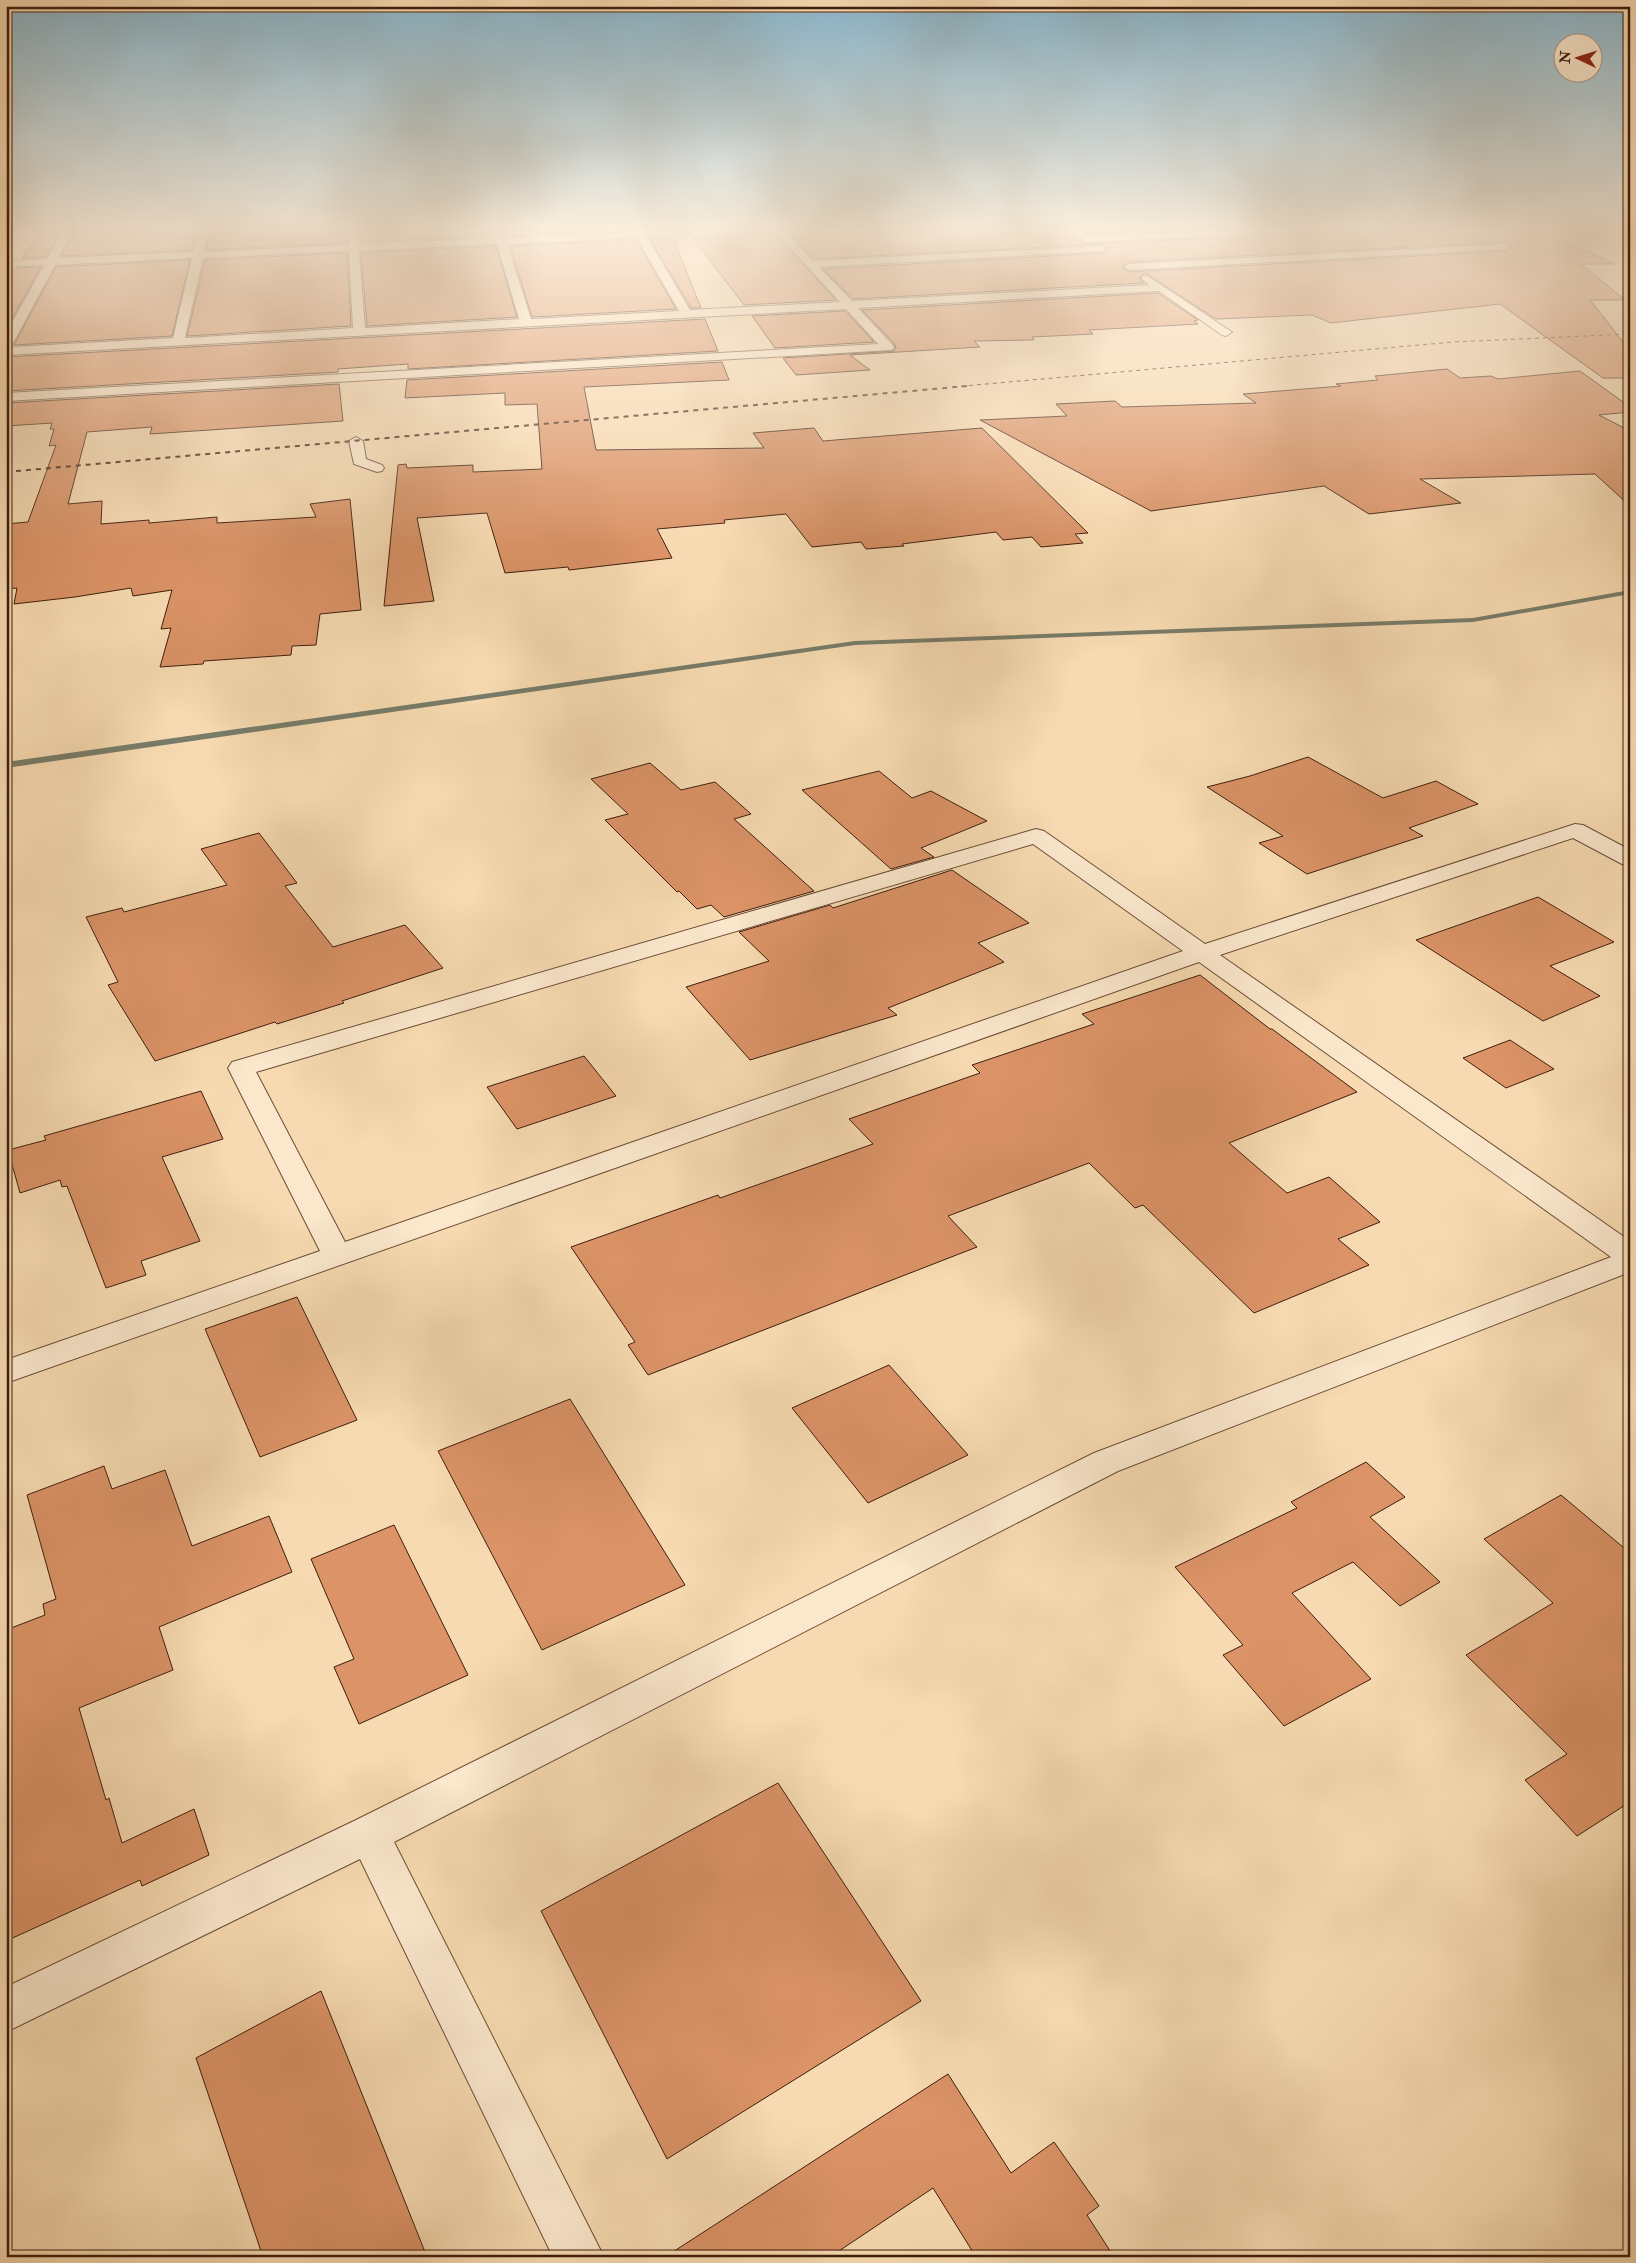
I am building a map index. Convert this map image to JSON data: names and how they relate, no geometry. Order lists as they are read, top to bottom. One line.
{"north":"left"}
